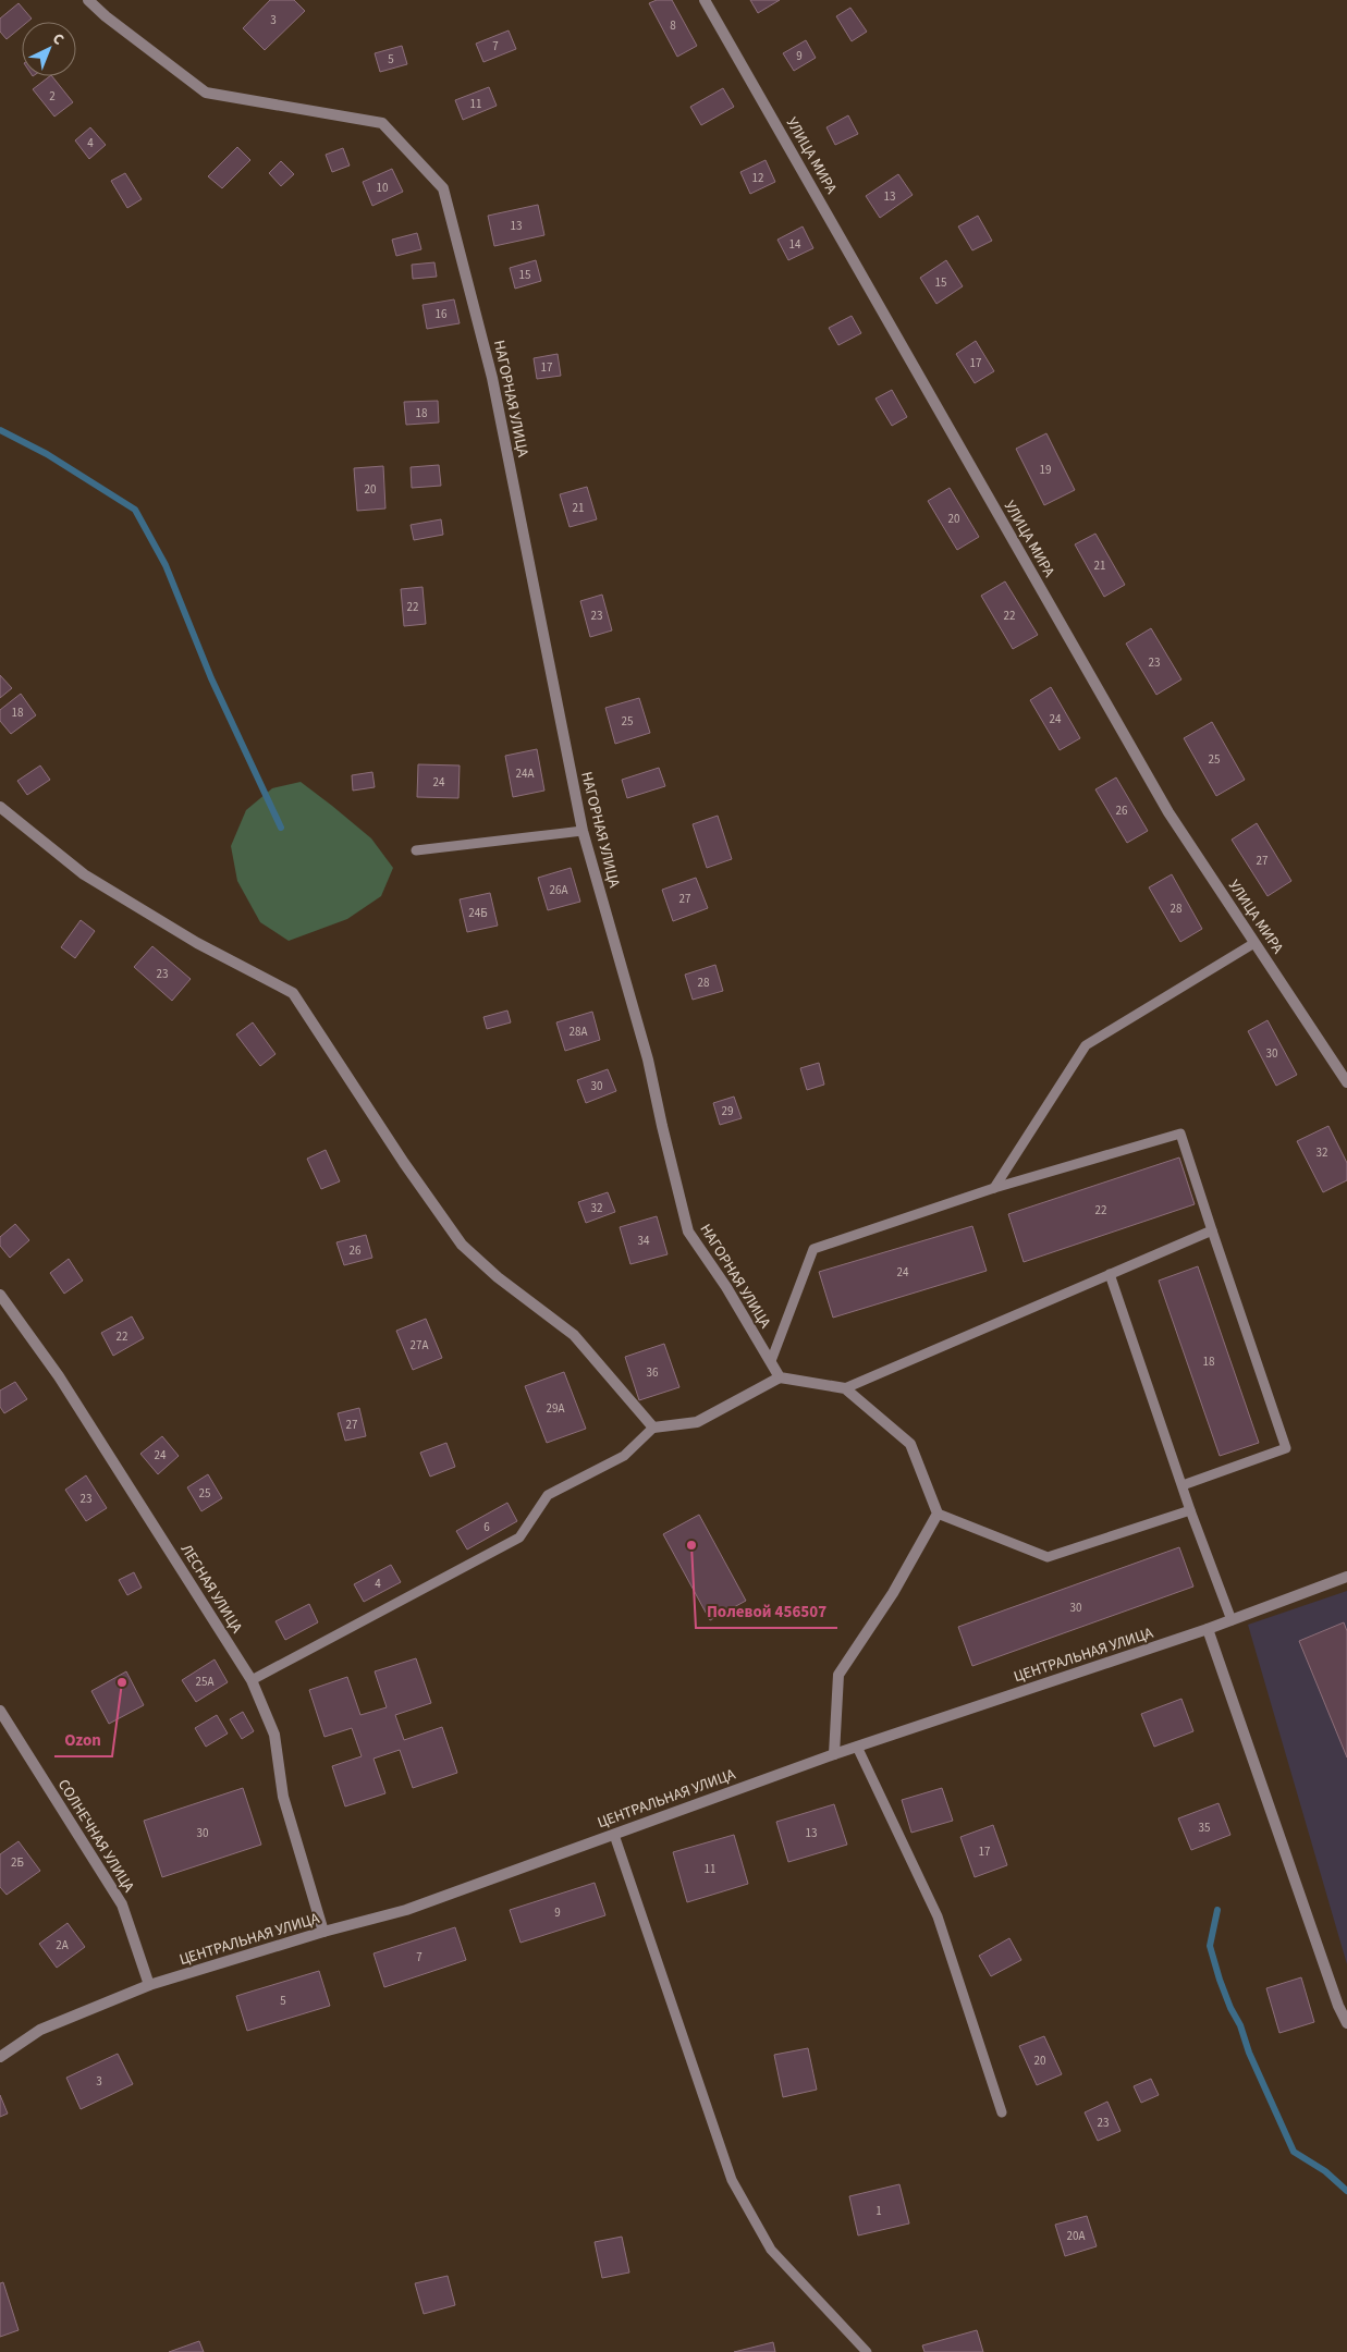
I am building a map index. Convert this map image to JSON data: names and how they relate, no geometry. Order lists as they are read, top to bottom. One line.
{"streets":{"street":["УЛИЦА МИРА","НАГОРНАЯ УЛИЦА","ЛЕСНАЯ УЛИЦА","ЦЕНТРАЛЬНАЯ УЛИЦА","СОЛНЕЧНАЯ УЛИЦА"]},"crossings":[["ЛЕСНАЯ УЛИЦА","ЦЕНТРАЛЬНАЯ УЛИЦА"],["ЦЕНТРАЛЬНАЯ УЛИЦА","СОЛНЕЧНАЯ УЛИЦА"]],"places":["Полевой 456507","Ozon"],"house_numbers":["3","8","7","9","5","2","11","4","12","10","13","13","14","15","15","16","17","17","18","19","20","21","20","21","22","23","22","23","18","24","25","25","24А","24","26","27","26А","27","28","24Б","23","28","28А","30","30","29","32","32","22","34","26","24","22","27А","18","36","29А","27","24","25","23","6","4","30","25А","35","30","13","17","2Б","11","9","2А","7","5","20","3","23","1","20А"],"north":"top right"}
